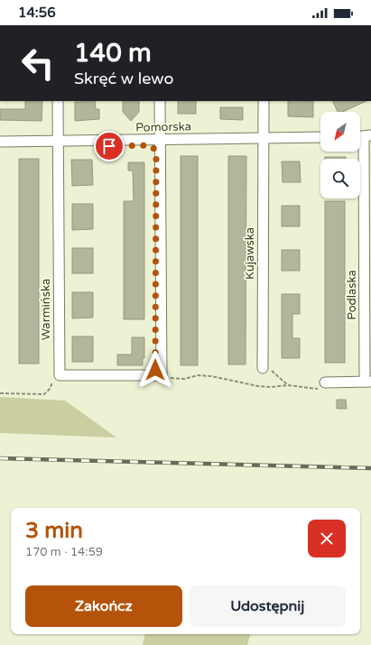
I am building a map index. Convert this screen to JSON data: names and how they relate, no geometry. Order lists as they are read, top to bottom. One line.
{"streets":{"street":["Pomorska","Kujawska","Podlaska","Warmińska"]},"crossings":[["Pomorska","Kujawska"],["Pomorska","Warmińska"]],"north":"bottom left","page":{"status":"14:56","turn":["140 m","Skręć w lewo"],"heading":["3 min","170 m · 14:59"],"buttons":["Zakończ","Udostępnij"]}}
